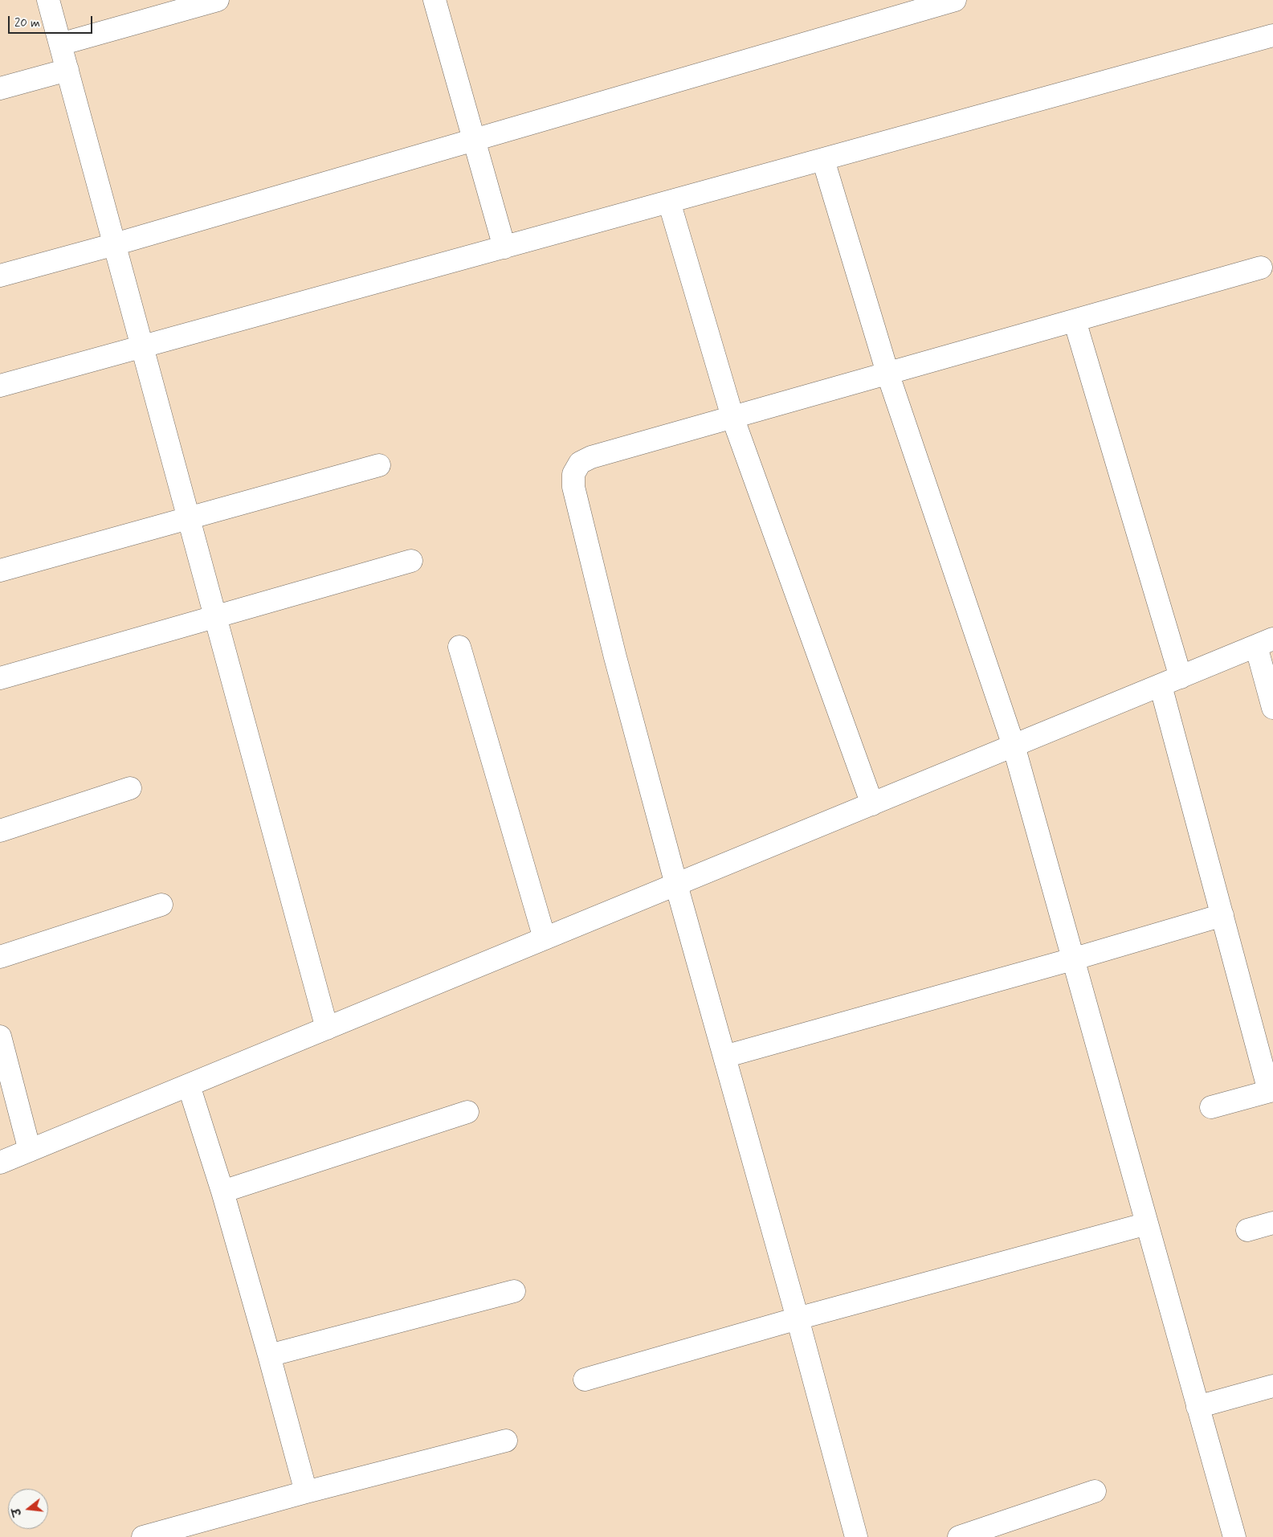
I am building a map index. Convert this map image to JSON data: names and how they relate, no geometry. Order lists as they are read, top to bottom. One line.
{"scale_bar":"20 m","north":"left"}
